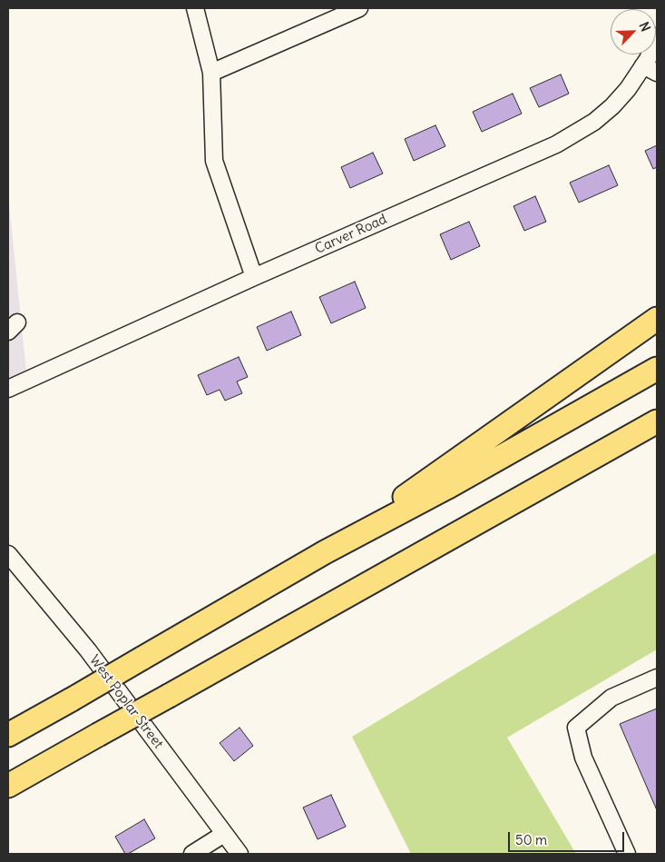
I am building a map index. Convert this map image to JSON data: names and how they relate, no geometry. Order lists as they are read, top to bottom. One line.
{"streets":{"street":["Carver Road","West Poplar Street"]},"scale_bar":"50 m","north":"top right"}
